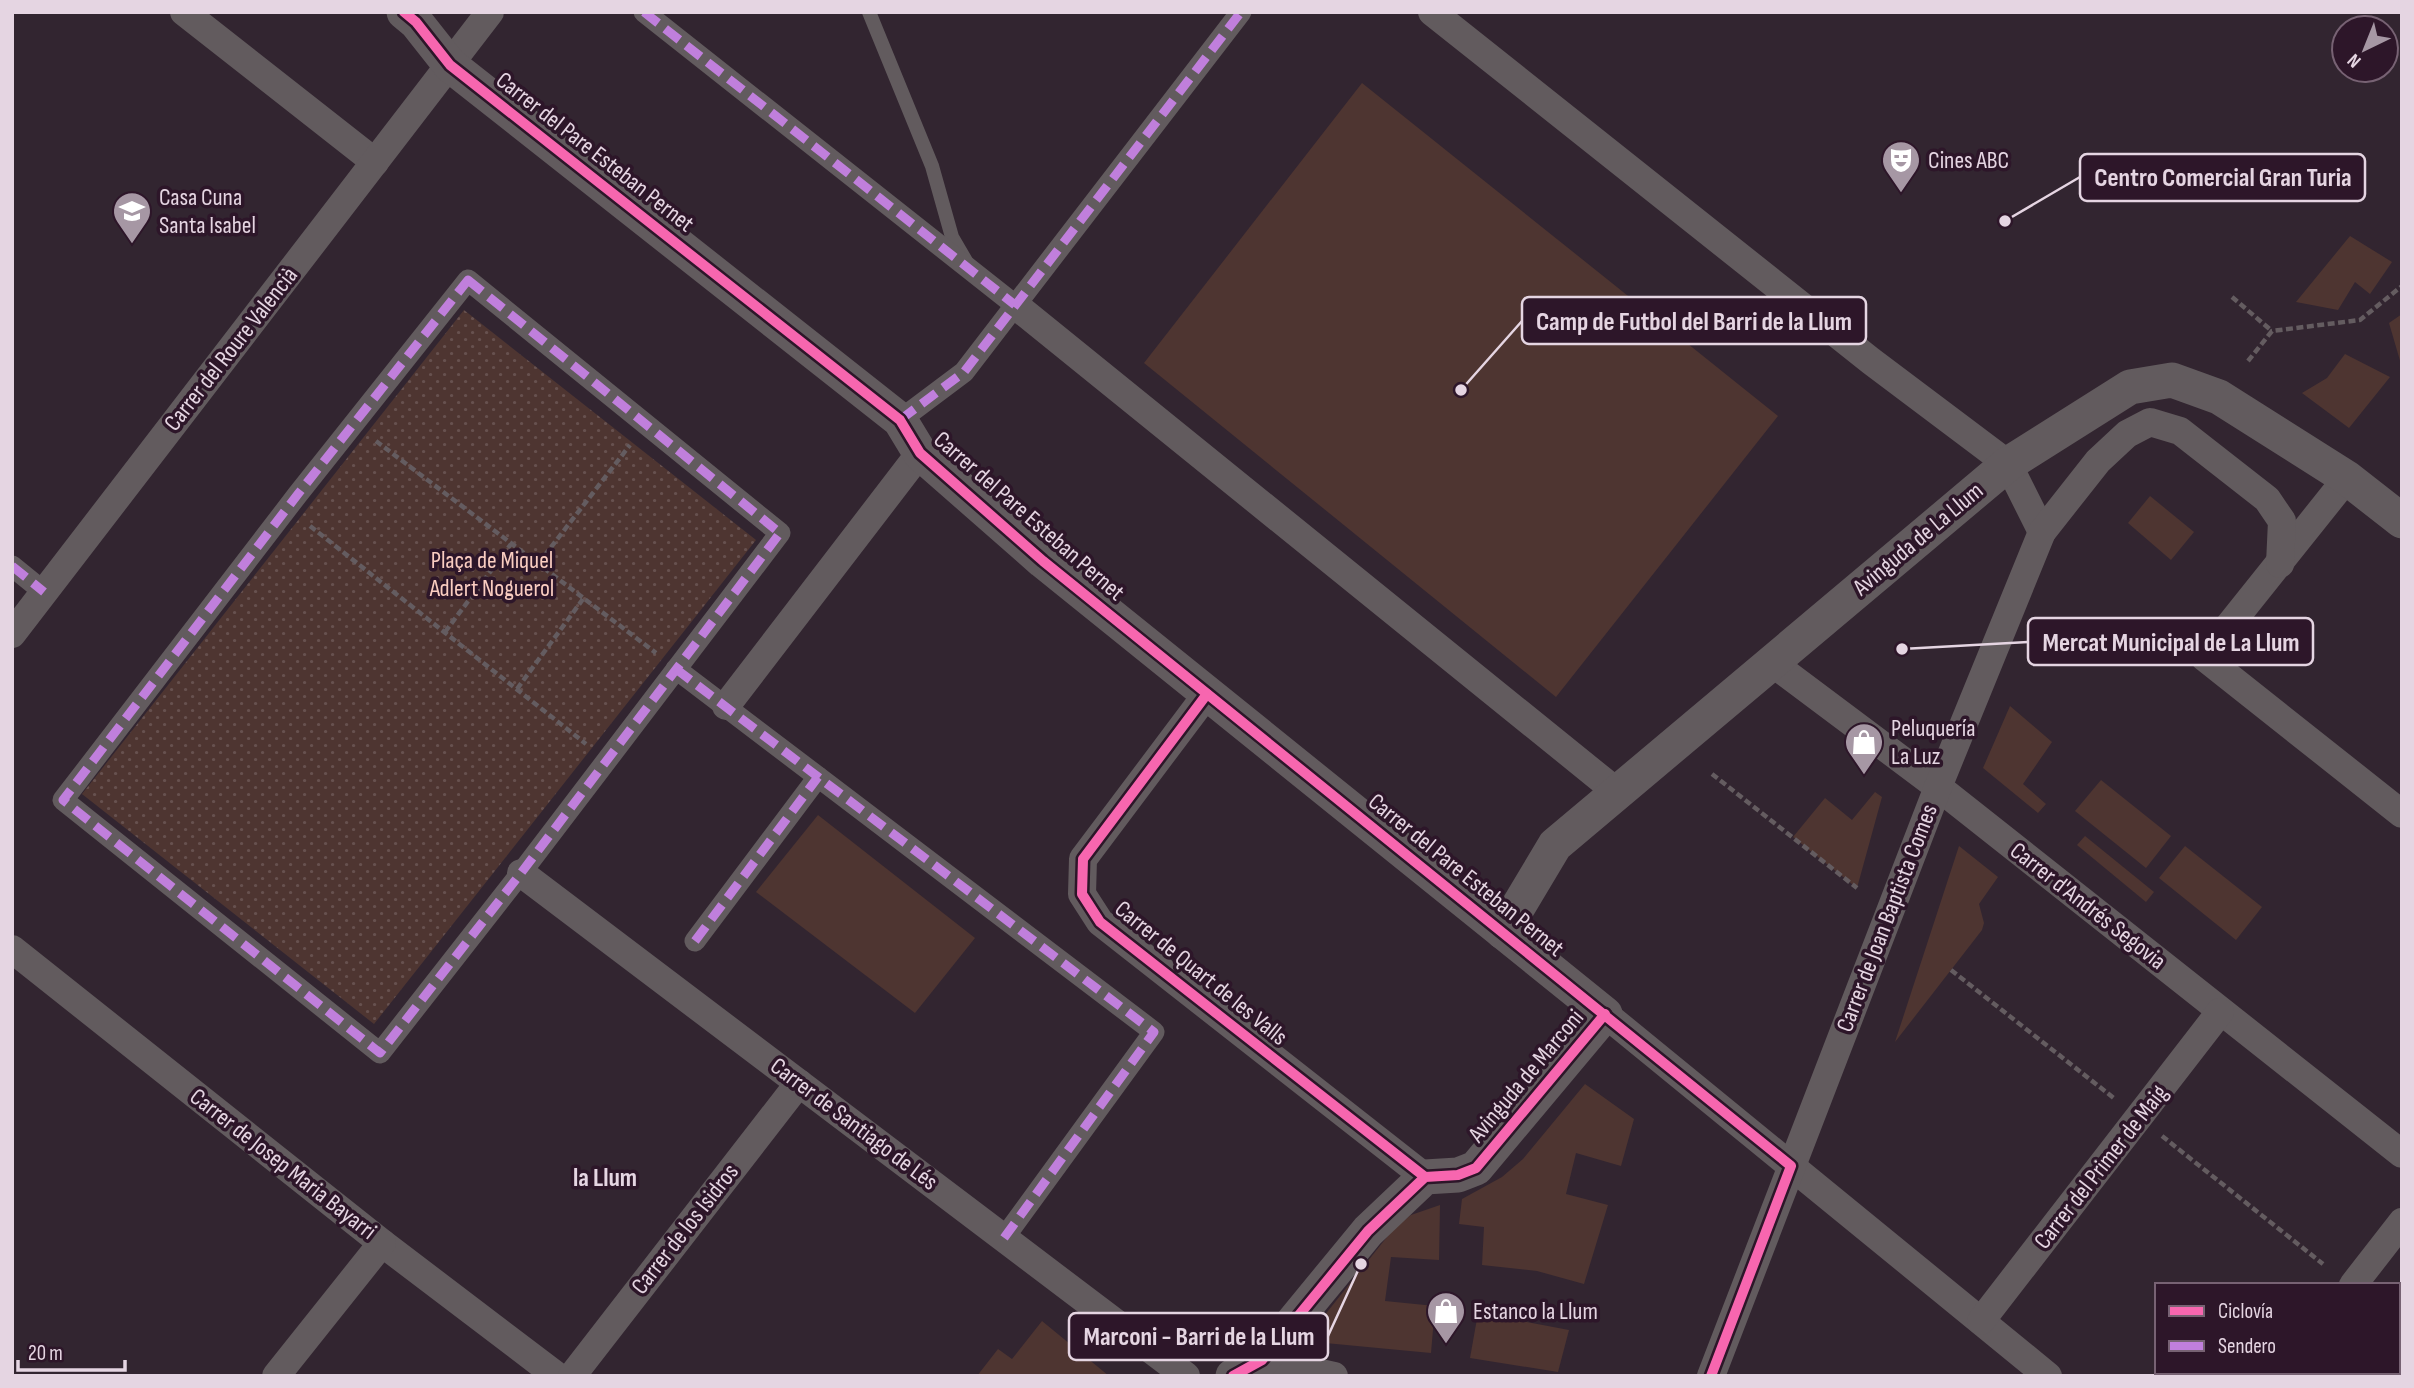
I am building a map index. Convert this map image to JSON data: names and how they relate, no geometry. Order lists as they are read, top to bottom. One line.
{"streets":{"street":["Carrer del Pare Esteban Pernet","Carrer del Roure Valencià","Avinguda de La Llum","Carrer d'Andrés Segovia","Carrer de Joan Baptista Comes","Carrer de Quart de les Valls","Avinguda de Marconi","Carrer de Santiago de Lés","Carrer de Josep Maria Bayarri","Carrer del Primer de Maig","Carrer de los Isidros"]},"crossings":[["Carrer del Pare Esteban Pernet","Carrer del Roure Valencià"],["Carrer del Pare Esteban Pernet","Avinguda de La Llum"],["Carrer del Pare Esteban Pernet","Carrer de Quart de les Valls"],["Carrer del Pare Esteban Pernet","Avinguda de Marconi"],["Avinguda de La Llum","Carrer d'Andrés Segovia"],["Carrer d'Andrés Segovia","Carrer de Joan Baptista Comes"],["Carrer d'Andrés Segovia","Carrer del Primer de Maig"],["Carrer de Quart de les Valls","Avinguda de Marconi"],["Carrer de Santiago de Lés","Carrer de los Isidros"]],"districts":["la Llum"],"parks":["Plaça de Miquel Adlert Noguerol"],"places":{"theatre":["Cines ABC"],"other":["Centro Comercial Gran Turia","Camp de Futbol del Barri de la Llum","Mercat Municipal de La Llum","Marconi - Barri de la Llum"],"school or university":["Casa Cuna Santa Isabel"],"shop":["Peluquería La Luz","Estanco la Llum"]},"legend":["Ciclovía","Sendero"],"scale_bar":"20 m","north":"bottom left"}
